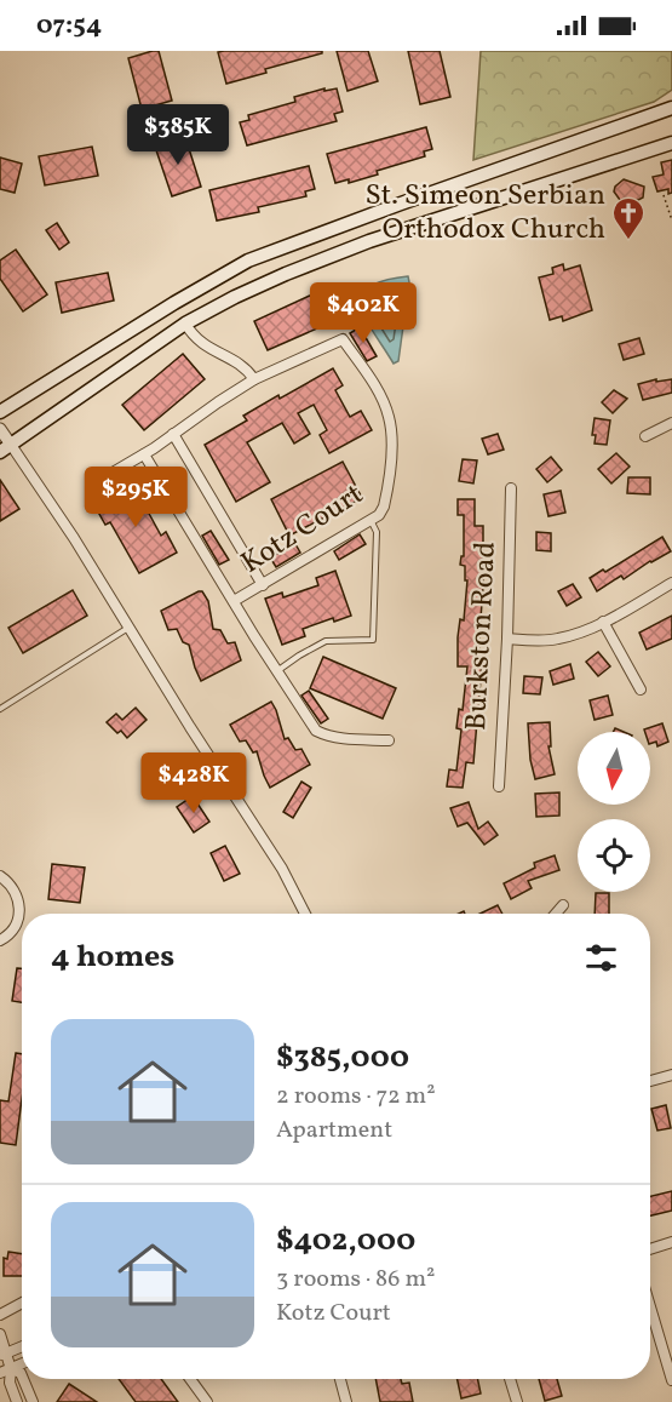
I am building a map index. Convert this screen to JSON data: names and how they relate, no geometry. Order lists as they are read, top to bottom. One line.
{"streets":{"street":["Kotz Court","Burkston Road"]},"places":{"church":["St. Simeon Serbian Orthodox Church"]},"north":"bottom","page":{"status":"07:54","price":["$385K","$402K","$295K","$428K"],"heading":"4 homes","list":[{"name":"$385,000","note":"2 rooms · 72 m² · Apartment"},{"name":"$402,000","note":"3 rooms · 86 m² · Kotz Court"}]}}
